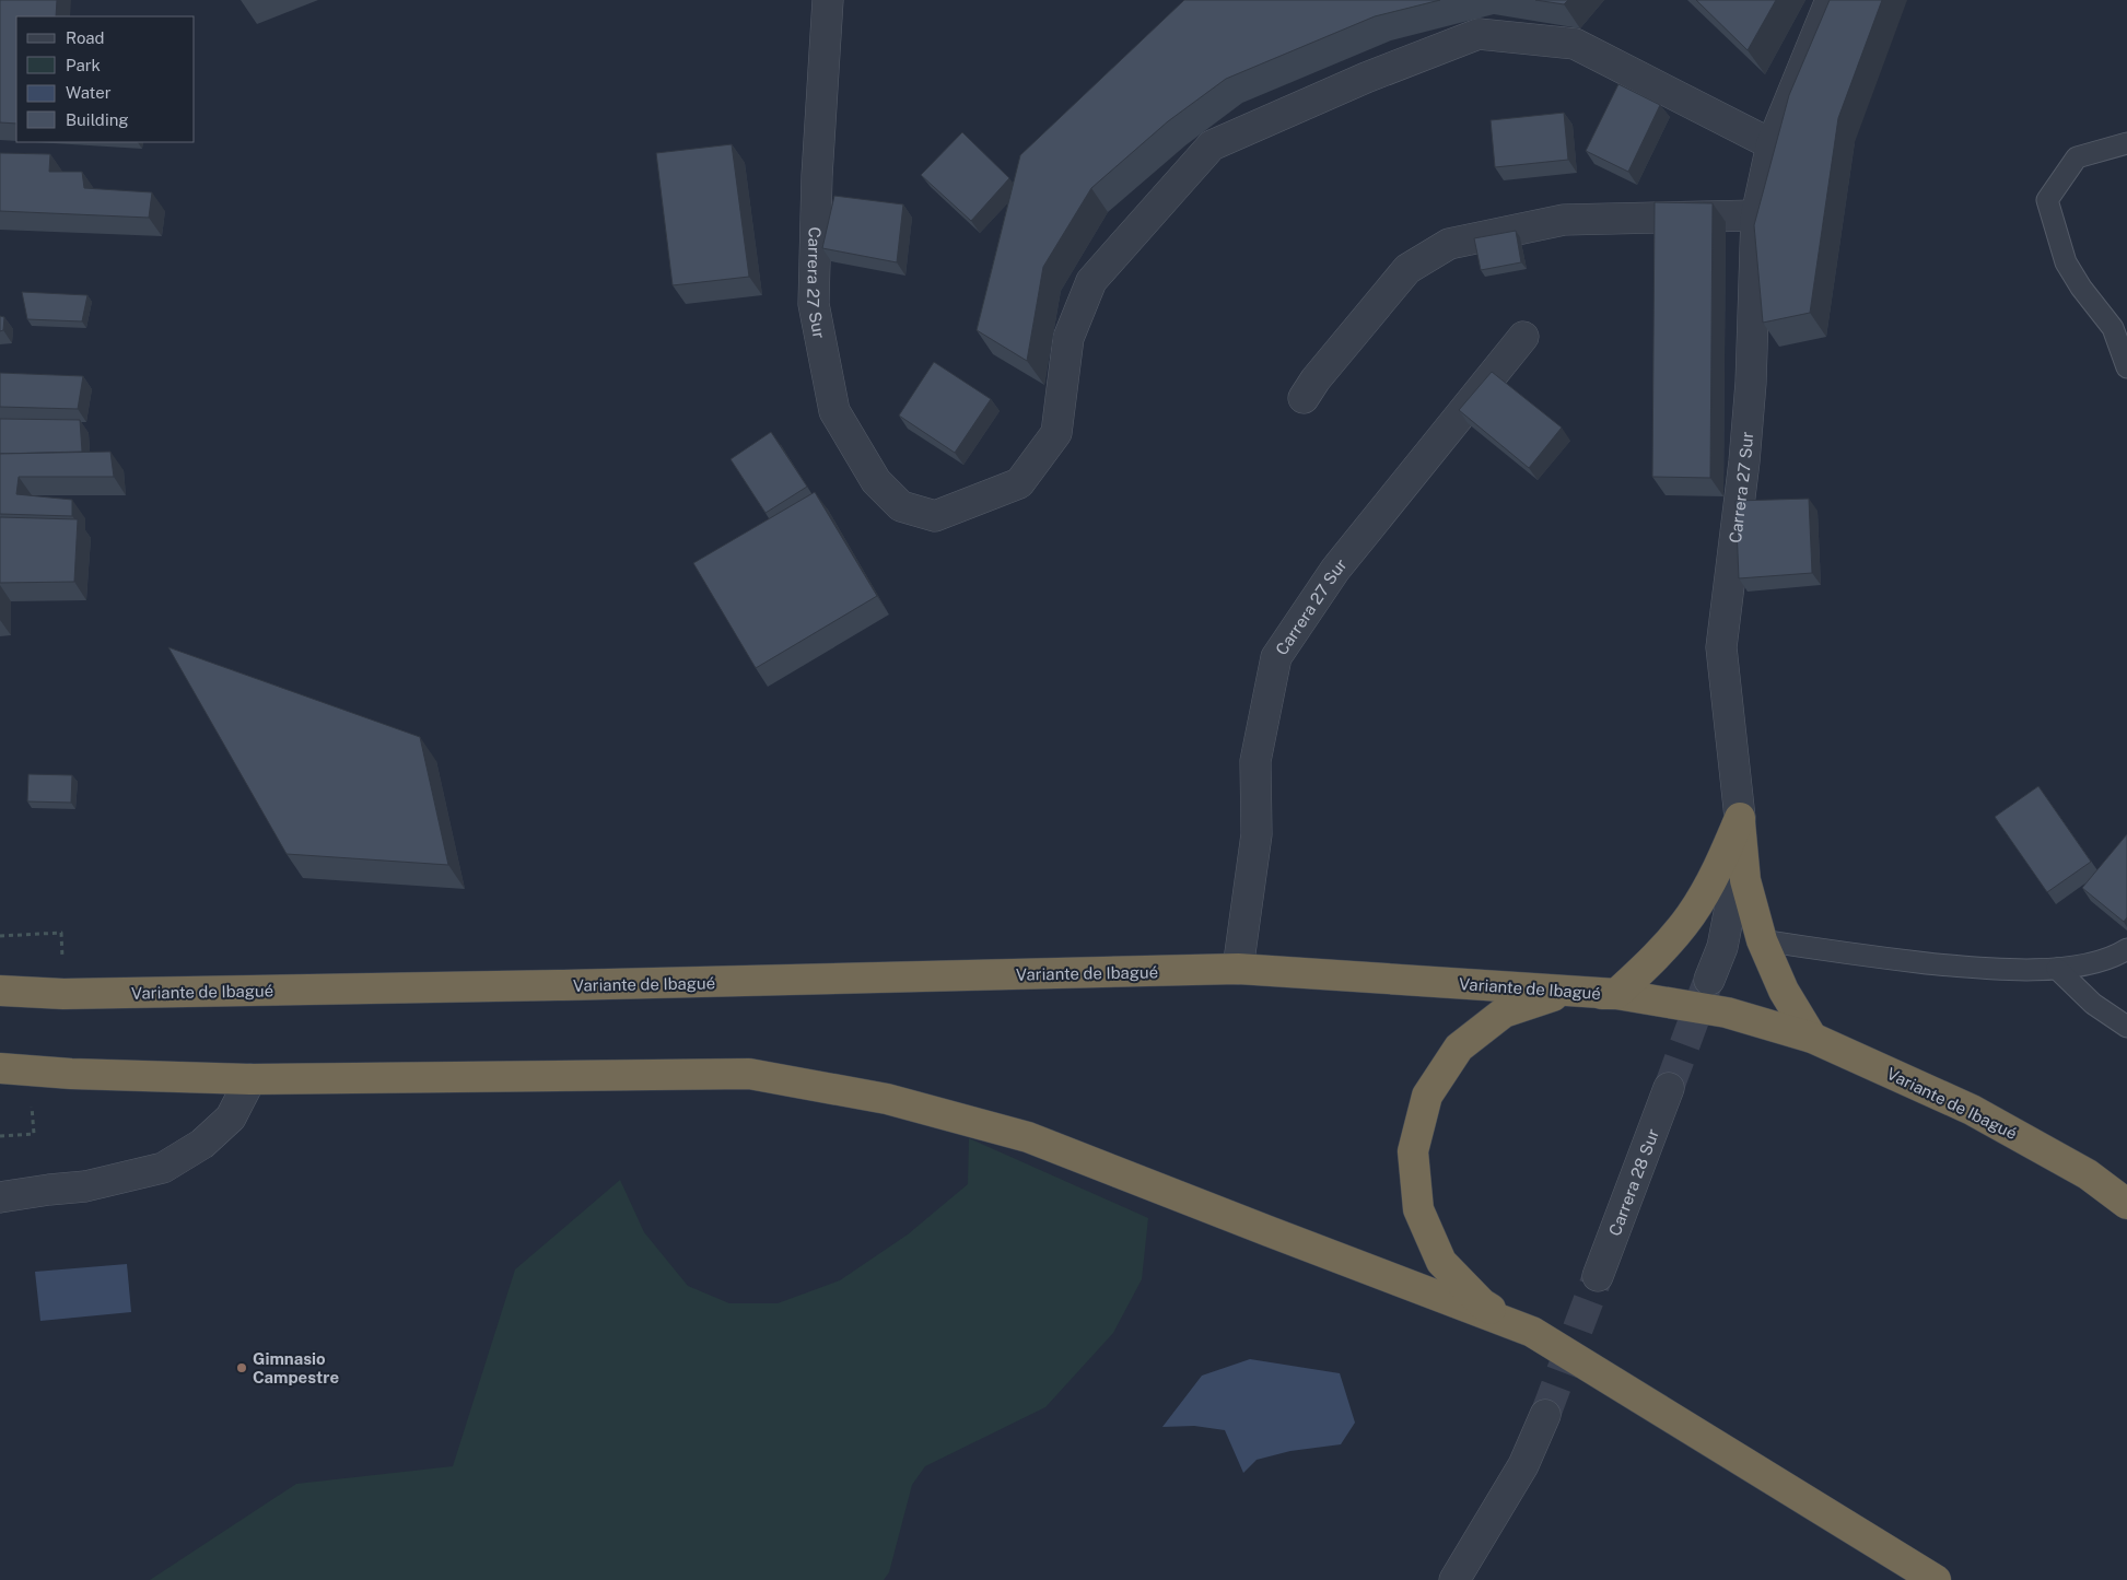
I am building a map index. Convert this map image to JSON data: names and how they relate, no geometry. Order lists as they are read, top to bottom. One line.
{"streets":{"highway":["Variante de Ibagué"],"street":["Carrera 27 Sur","Carrera 28 Sur"]},"crossings":[["Carrera 27 Sur","Variante de Ibagué"]],"places":["Gimnasio Campestre"],"legend":["Road","Park","Water","Building"]}
